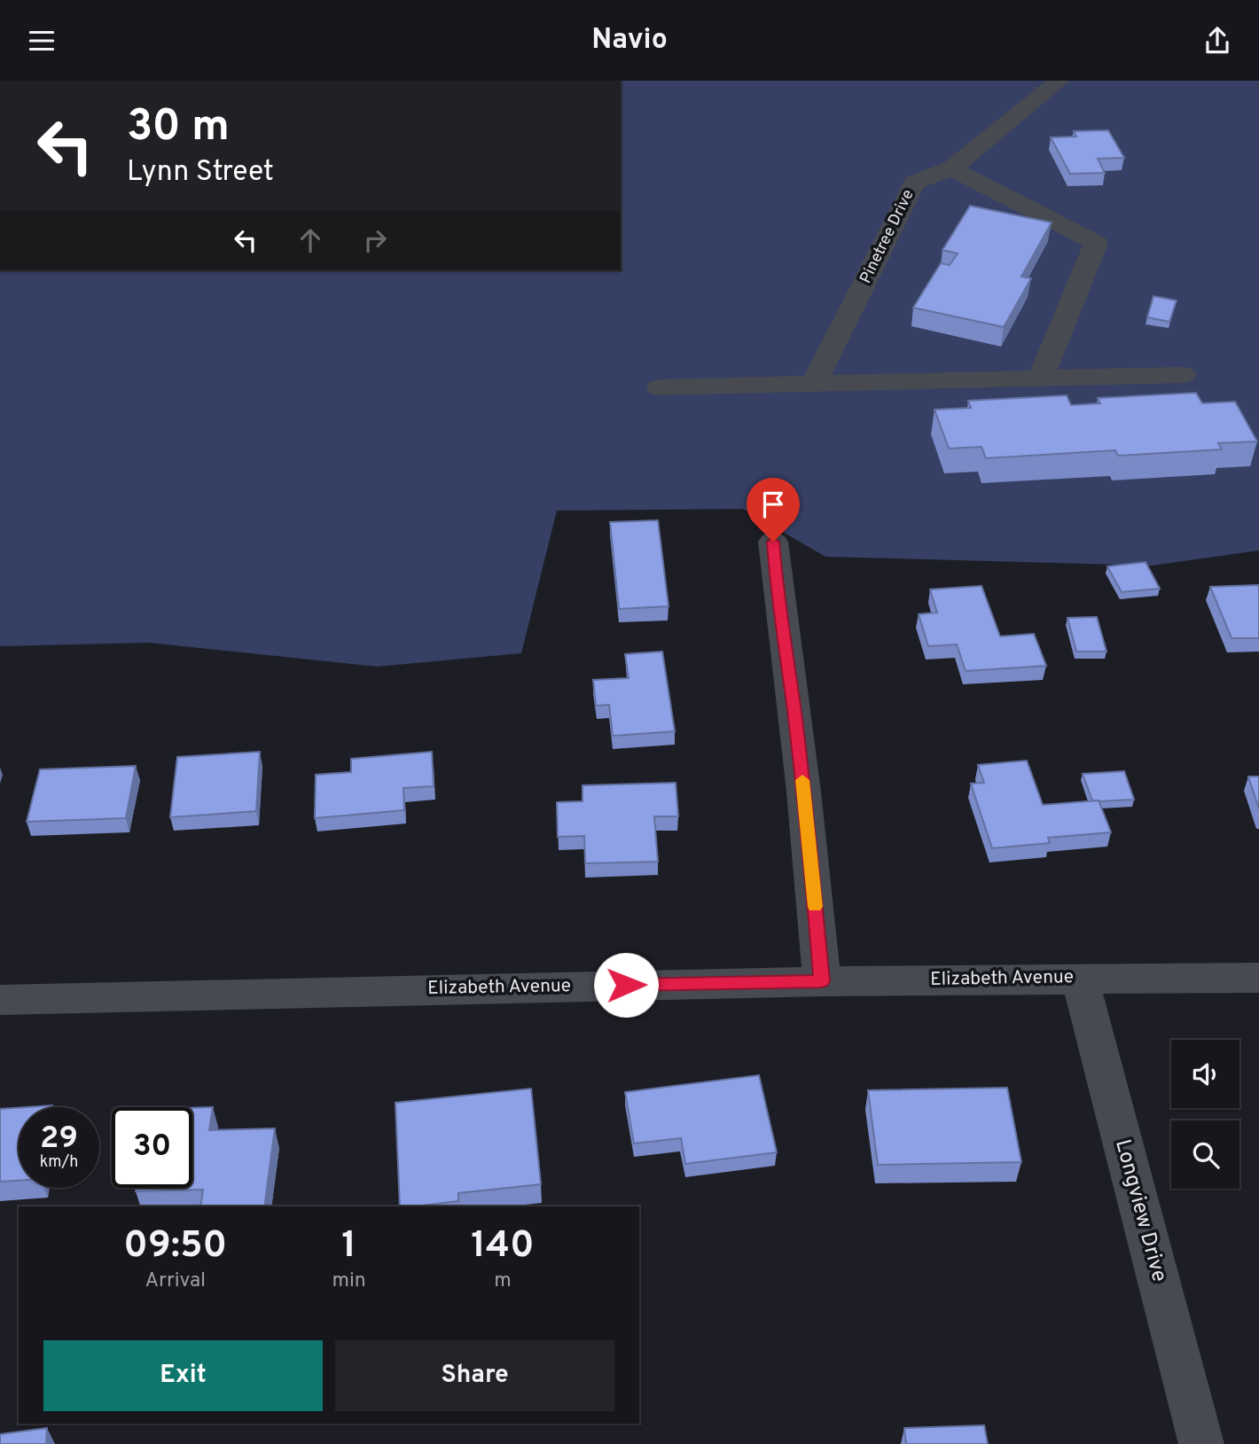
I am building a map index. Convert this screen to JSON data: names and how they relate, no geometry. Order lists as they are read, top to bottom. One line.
{"streets":{"street":["Pinetree Drive","Elizabeth Avenue","Longview Drive"]},"crossings":[["Elizabeth Avenue","Longview Drive"]],"page":{"header":"Navio","turn":["30 m","Lynn Street"],"speed":"29 km/h","limit":"30","eta":["09:50","Arrival","1","min","140","m"],"buttons":["Exit","Share"]}}
